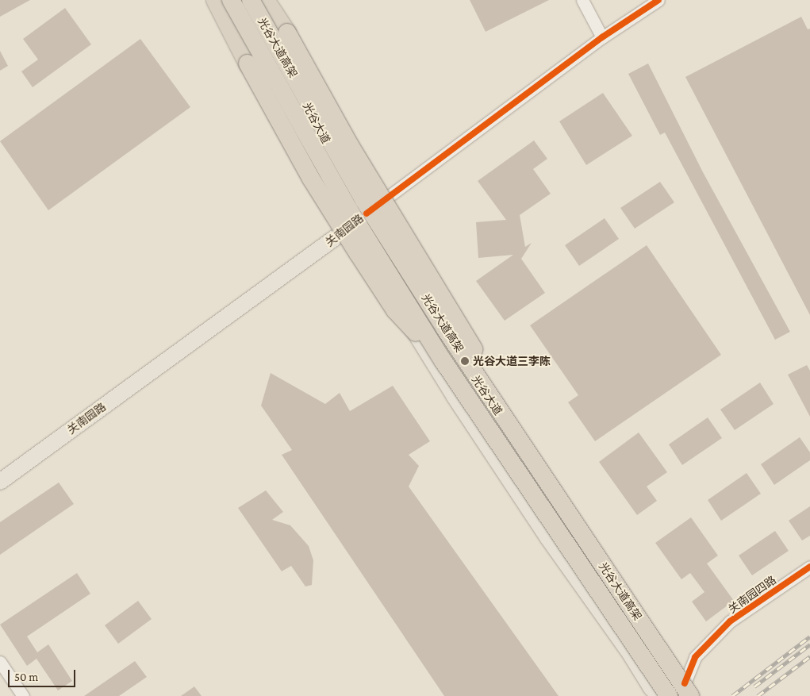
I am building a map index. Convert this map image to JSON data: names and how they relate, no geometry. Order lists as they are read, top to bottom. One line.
{"streets":{"highway":["光谷大道高架"],"main road":["光谷大道","关南园路"],"street":["关南园四路"]},"crossings":[["光谷大道高架","光谷大道"],["光谷大道高架","关南园四路"],["光谷大道","关南园路"],["光谷大道","关南园四路"]],"places":["光谷大道三李陈"],"scale_bar":"50 m"}
